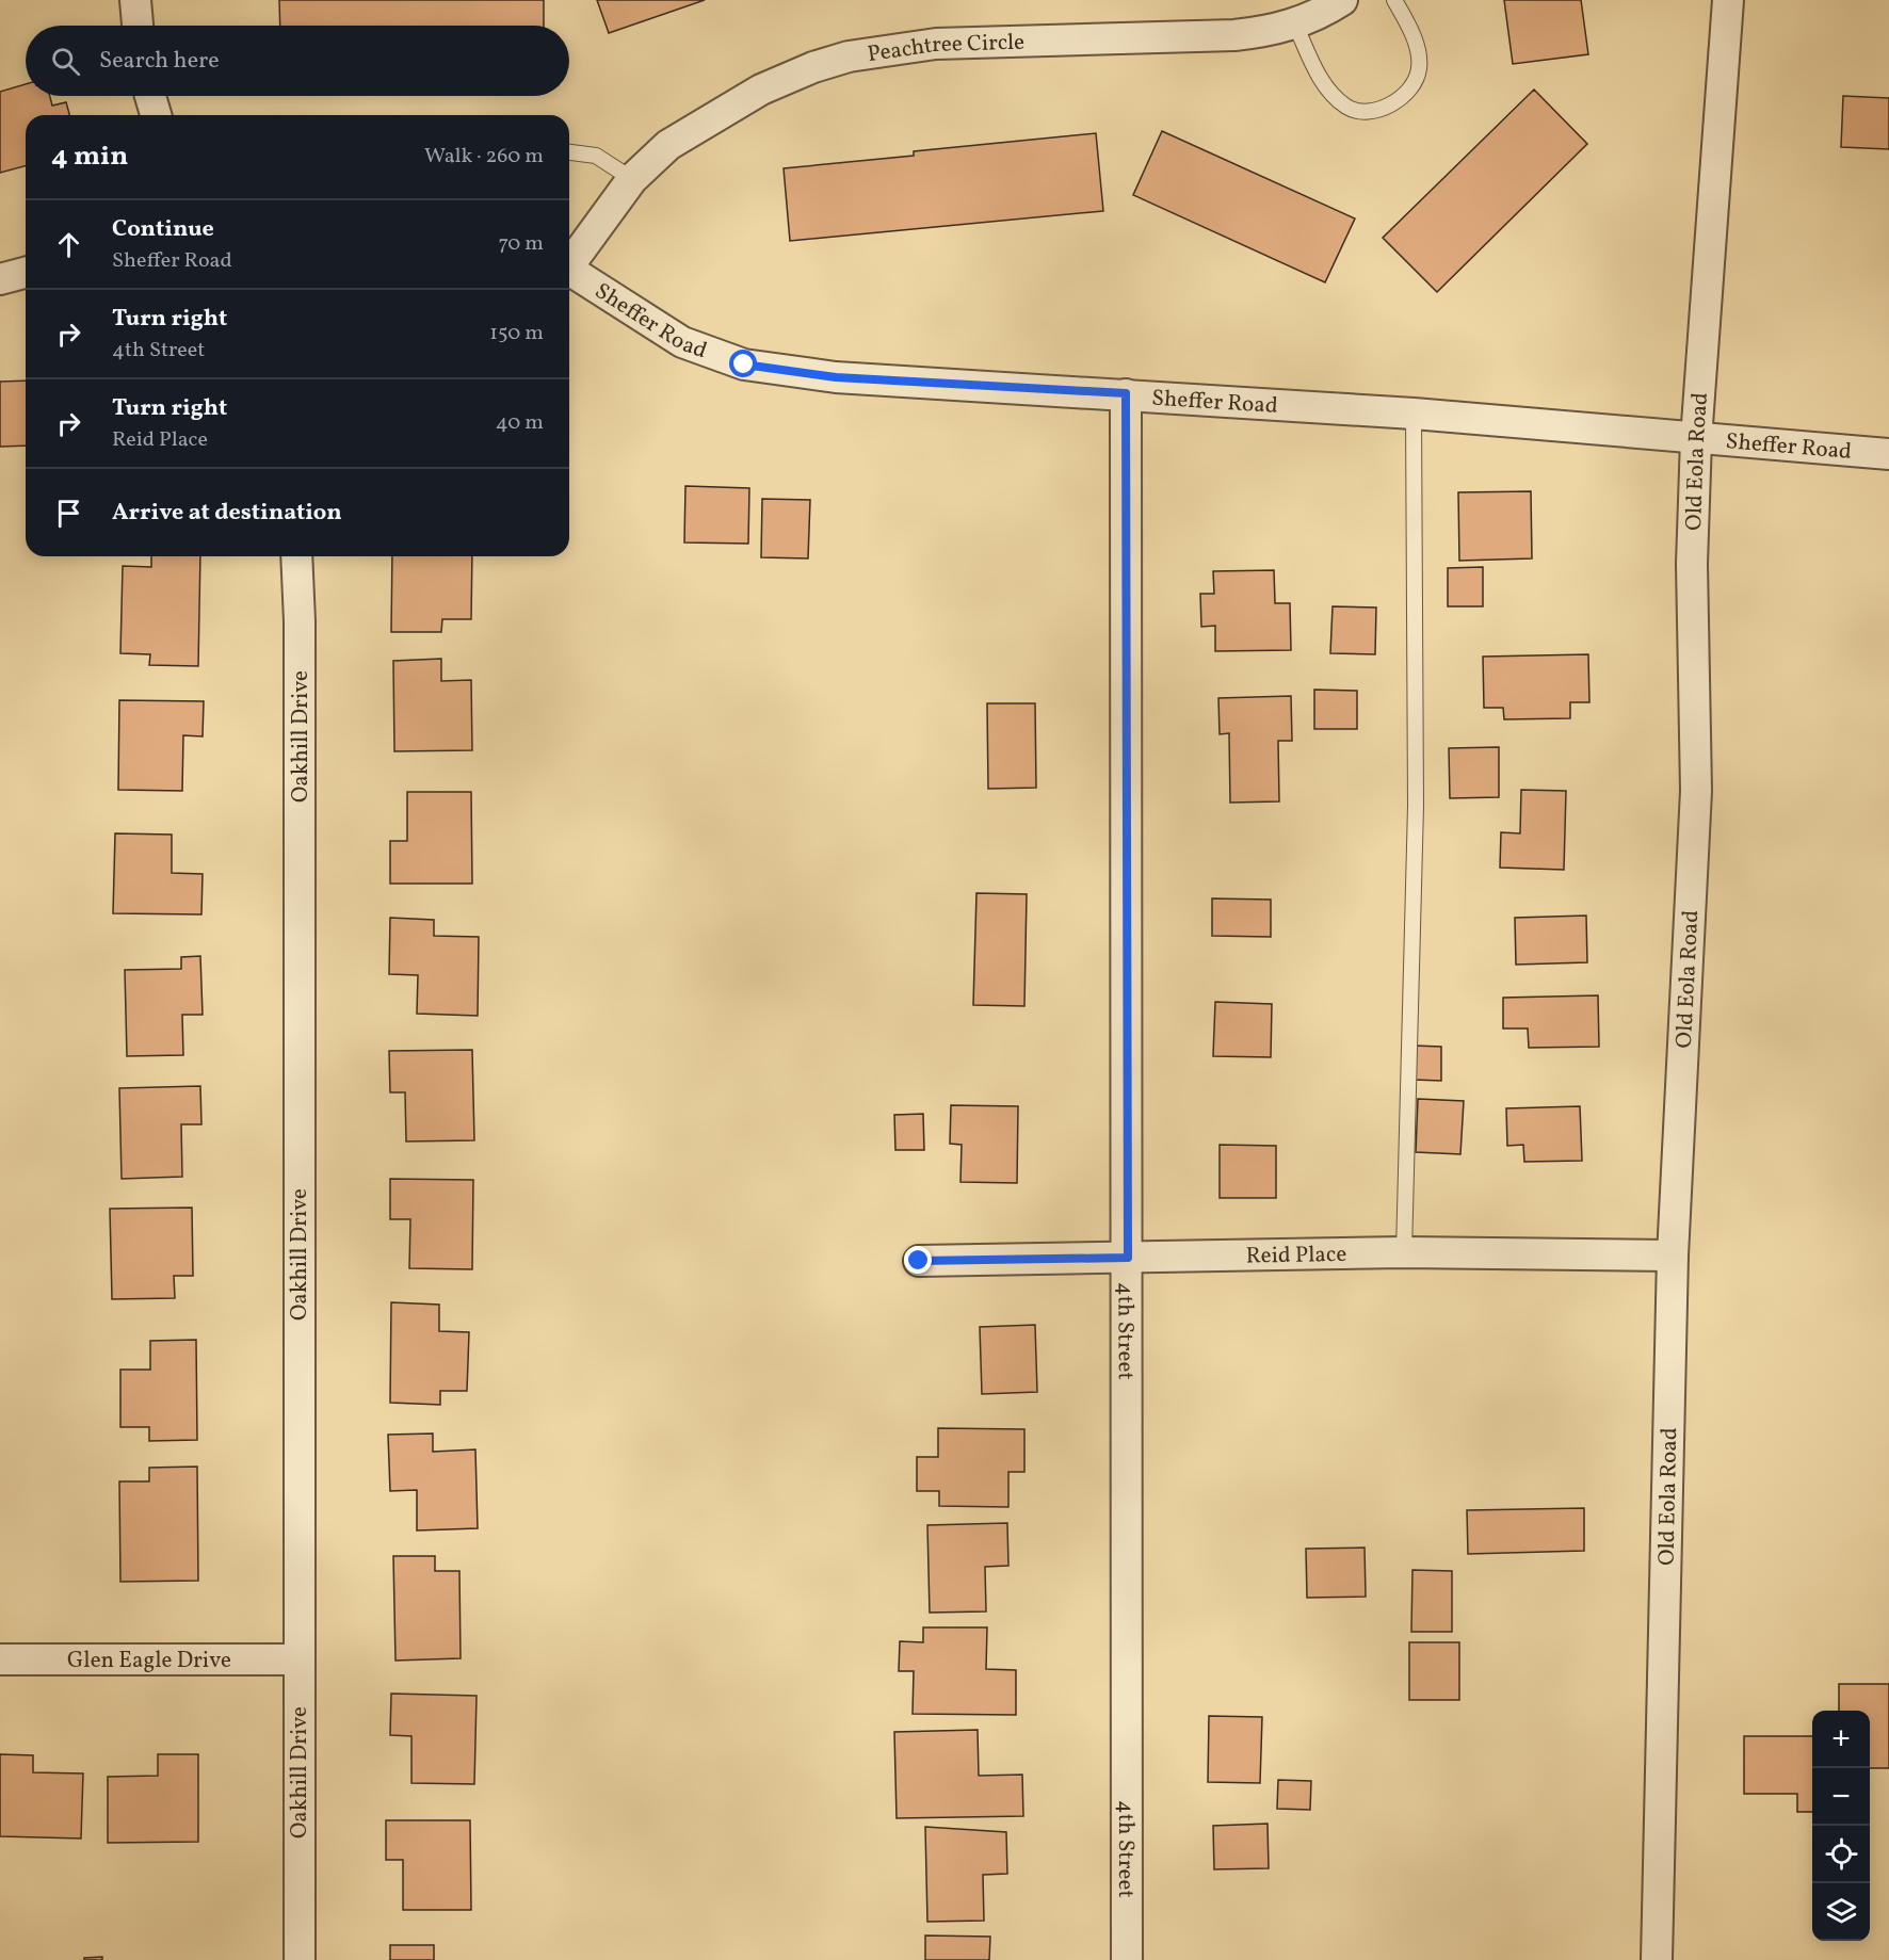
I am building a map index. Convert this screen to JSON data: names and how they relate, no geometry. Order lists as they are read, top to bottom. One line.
{"streets":{"street":["Peachtree Circle","Sheffer Road","Old Eola Road","Oakhill Drive","Reid Place","4th Street","Glen Eagle Drive"]},"crossings":[["Sheffer Road","Old Eola Road"],["Sheffer Road","4th Street"],["Old Eola Road","Reid Place"],["Oakhill Drive","Glen Eagle Drive"],["Reid Place","4th Street"]],"page":{"search":"Search here","heading":["4 min","Walk · 260 m"],"list":[["Continue","Sheffer Road","70 m"],["Turn right","4th Street","150 m"],["Turn right","Reid Place","40 m"],"Arrive at destination"],"map_buttons":["+","−"]}}
